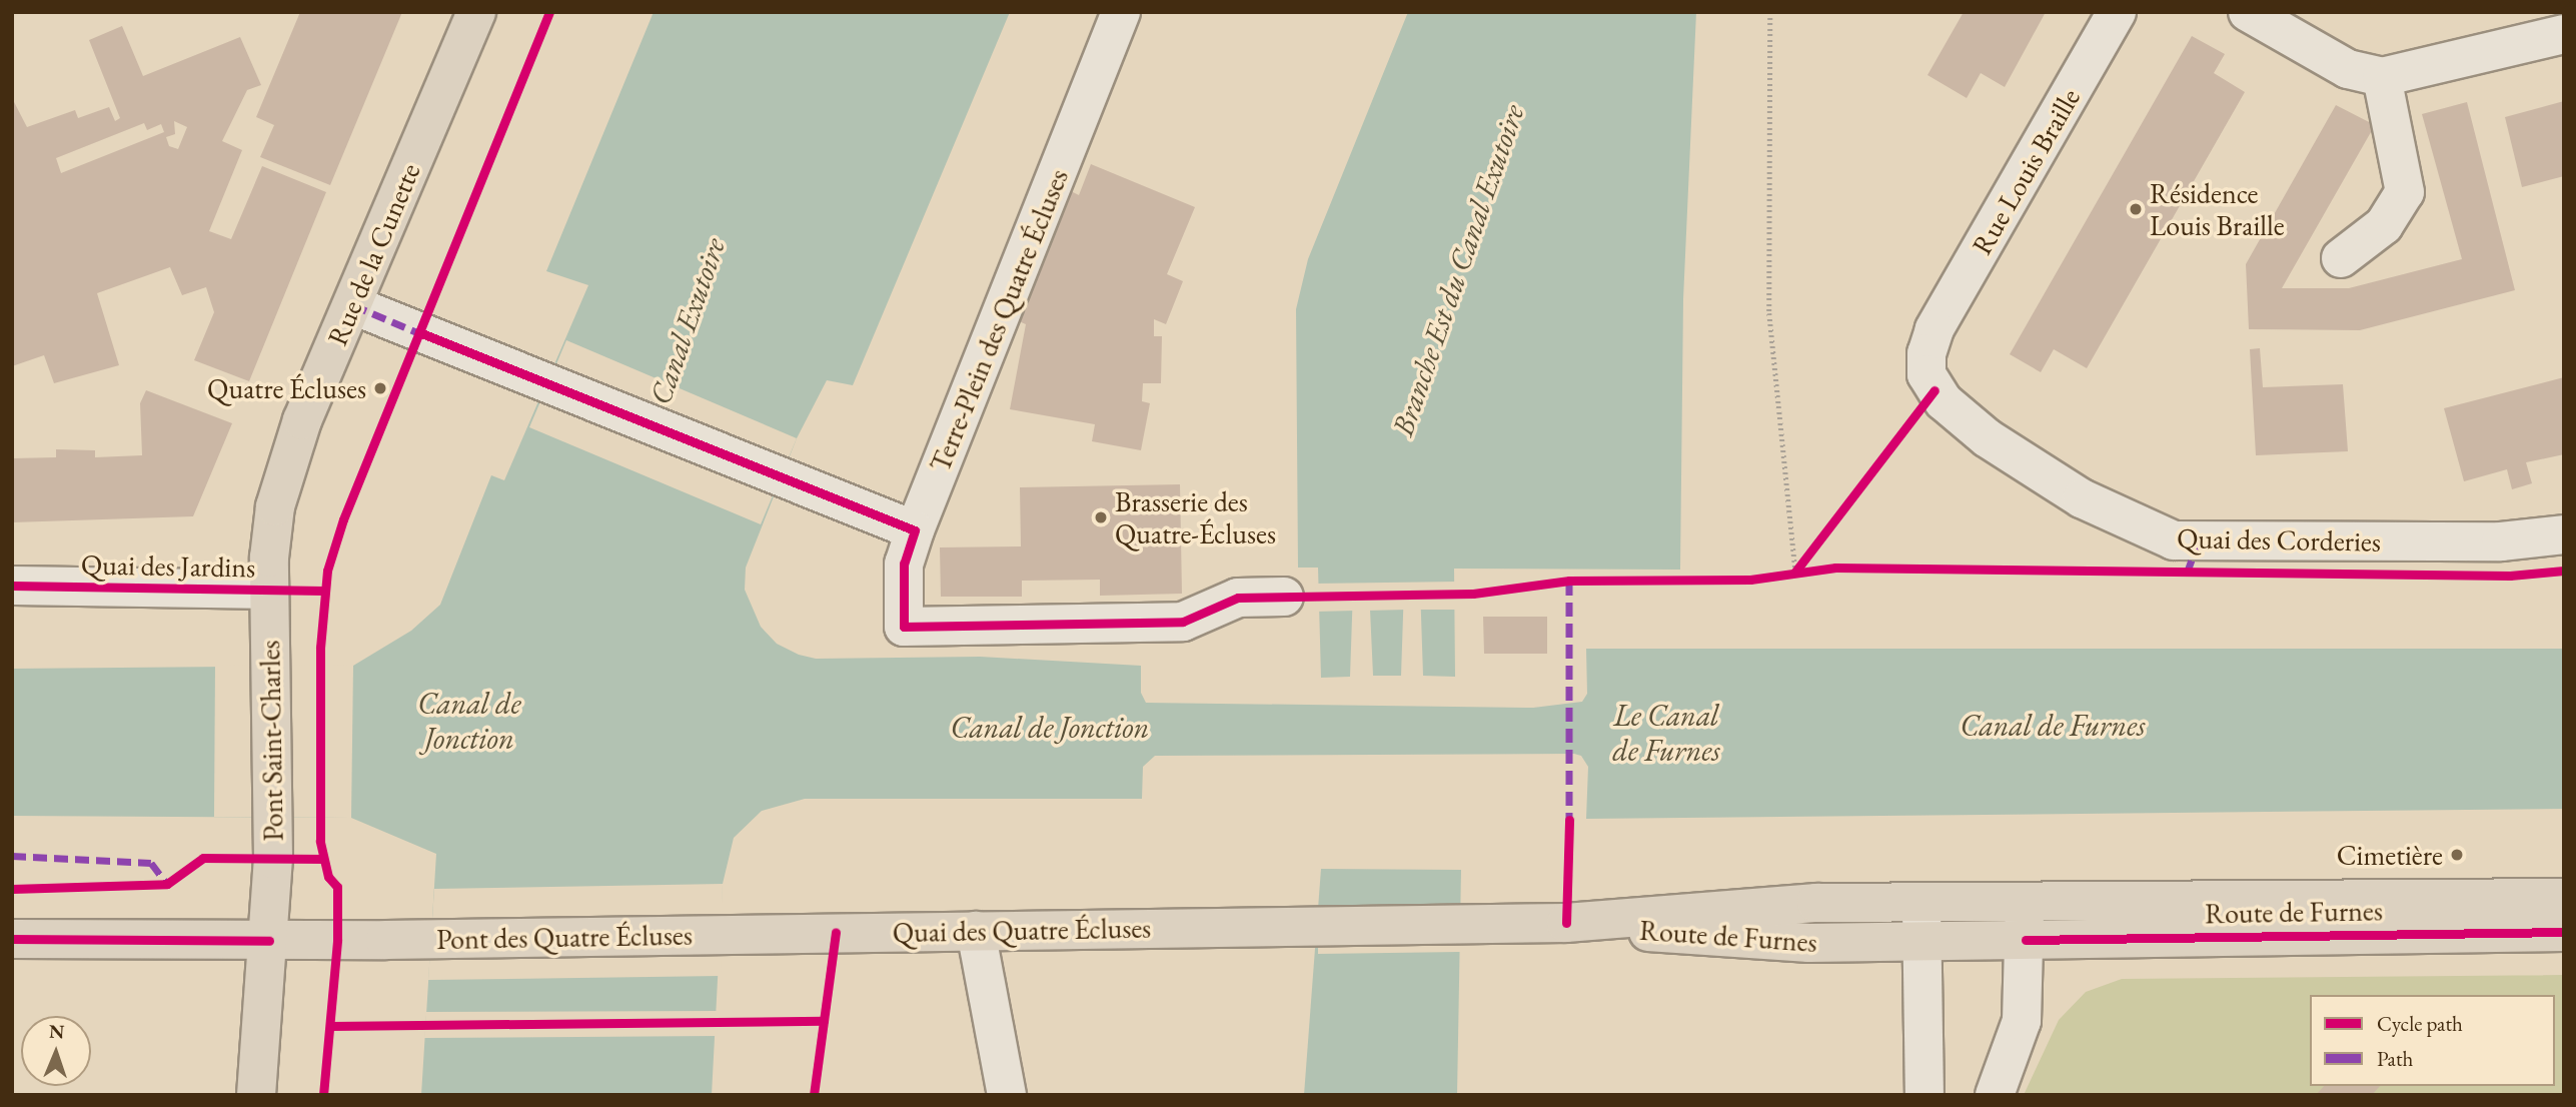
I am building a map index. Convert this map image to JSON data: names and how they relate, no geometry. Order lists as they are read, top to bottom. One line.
{"streets":{"main road":["Rue de la Cunette","Pont Saint-Charles","Route de Furnes","Quai des Quatre Écluses","Pont des Quatre Écluses"],"street":["Rue Louis Braille","Terre-Plein des Quatre Écluses","Quai des Corderies","Quai des Jardins"]},"crossings":[["Rue Louis Braille","Quai des Corderies"],["Rue de la Cunette","Quai des Jardins"],["Rue de la Cunette","Pont Saint-Charles"],["Quai des Jardins","Pont Saint-Charles"],["Pont Saint-Charles","Pont des Quatre Écluses"],["Route de Furnes","Quai des Quatre Écluses"],["Quai des Quatre Écluses","Pont des Quatre Écluses"]],"water":["Branche Est du Canal Exutoire","Canal Exutoire","Canal de Jonction","Le Canal de Furnes","Canal de Furnes"],"places":["Résidence Louis Braille","Quatre Écluses","Brasserie des Quatre-Écluses","Cimetière"],"legend":["Cycle path","Path"],"north":"top"}
